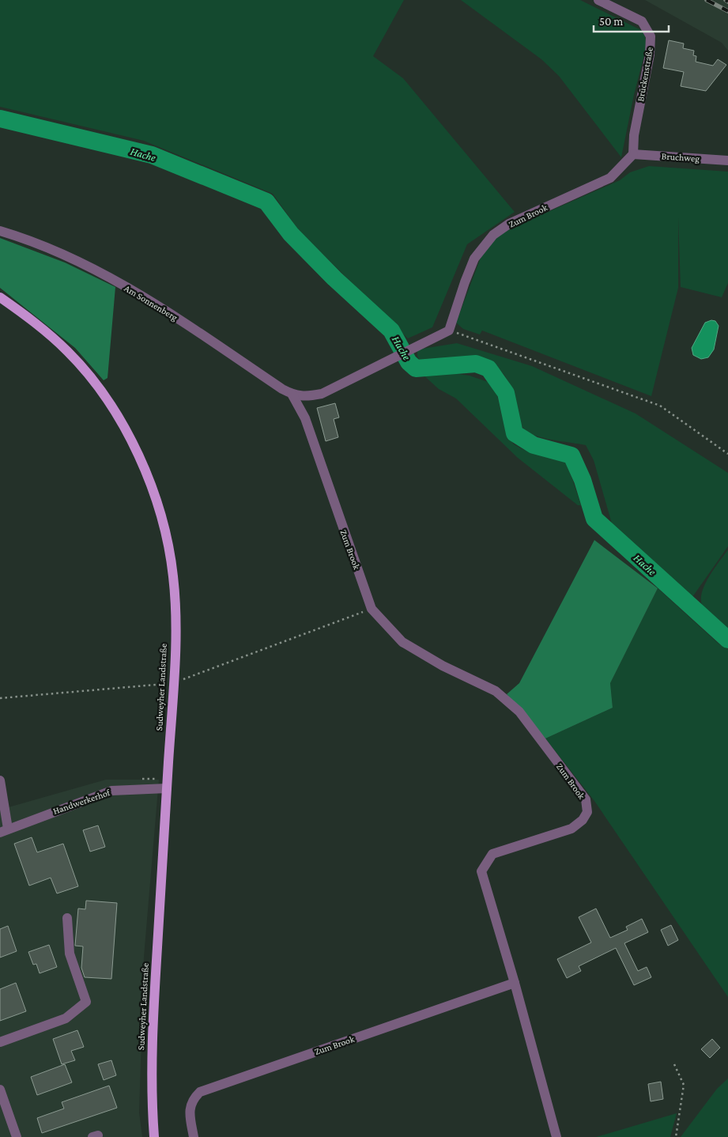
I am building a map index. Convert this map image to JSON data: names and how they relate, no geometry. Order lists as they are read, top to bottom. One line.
{"streets":{"main road":["Sudweyher Landstraße"],"street":["Brückenstraße","Bruchweg","Zum Brook","Am Sonnenberg","Handwerkerhof"]},"crossings":[["Brückenstraße","Bruchweg"],["Brückenstraße","Zum Brook"],["Bruchweg","Zum Brook"],["Zum Brook","Am Sonnenberg"],["Sudweyher Landstraße","Handwerkerhof"]],"water":["Hache"],"scale_bar":"50 m"}
